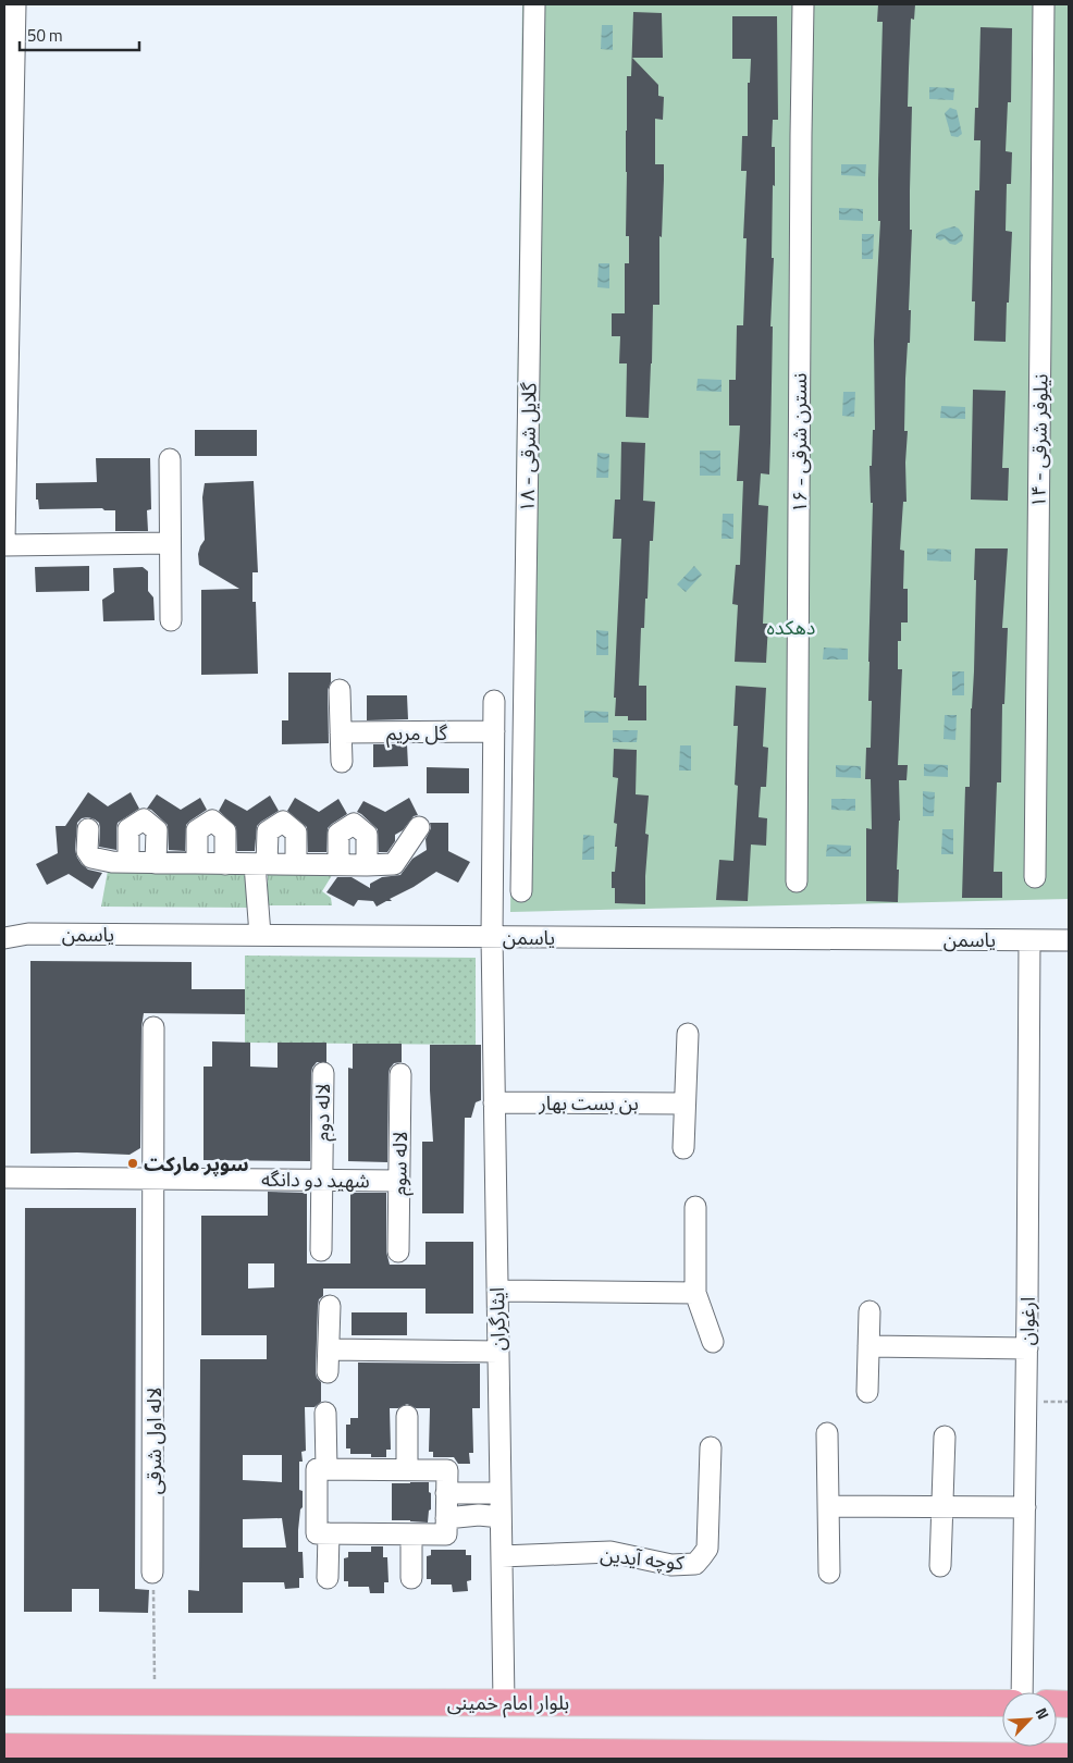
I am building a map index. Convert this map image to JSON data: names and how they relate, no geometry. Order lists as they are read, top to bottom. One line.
{"streets":{"main road":["بلوار امام خمینی"],"street":["نیلوفر شرقی - ۱۴","نسترن شرقی - ۱۶","گلایل شرقی - ۱۸","گل مریم","یاسمن","بن بست بهار","لاله دوم","لاله سوم","شهید دو دانگه","ایثارگران","ارغوان","لاله اول شرقی","کوچه آیدین"]},"crossings":[["گل مریم","ایثارگران"],["یاسمن","ایثارگران"],["یاسمن","ارغوان"],["بن بست بهار","ایثارگران"],["لاله دوم","شهید دو دانگه"],["لاله سوم","شهید دو دانگه"],["شهید دو دانگه","لاله اول شرقی"],["ایثارگران","کوچه آیدین"],["ایثارگران","بلوار امام خمینی"]],"parks":["دهکده"],"places":["سوپر مارکت"],"scale_bar":"50 m","north":"top right"}
